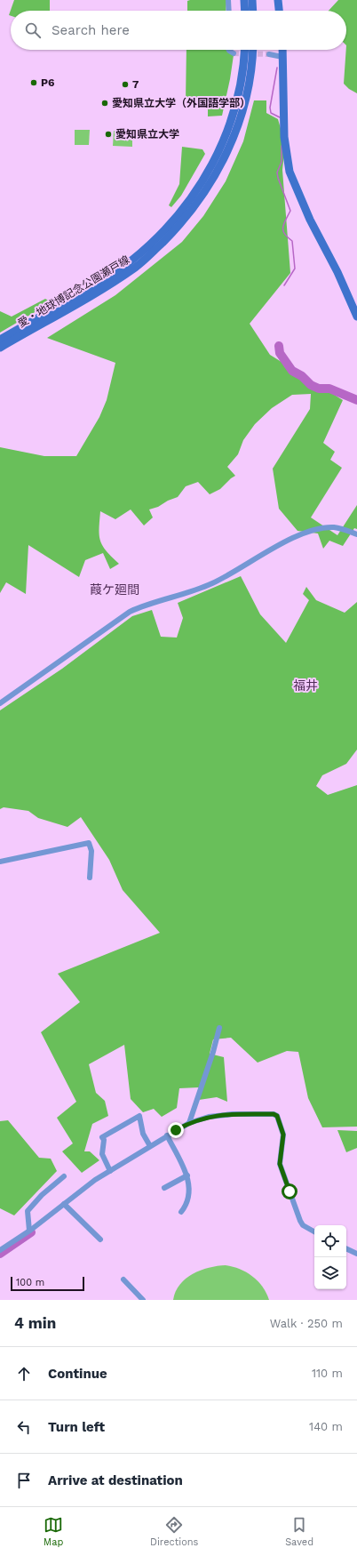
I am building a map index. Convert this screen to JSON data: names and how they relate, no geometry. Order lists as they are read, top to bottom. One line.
{"streets":{"main road":["愛・地球博記念公園瀬戸線"]},"districts":["葭ケ廻間","福井"],"places":["P6","7","愛知県立大学（外国語学部）","愛知県立大学"],"scale_bar":"100 m","page":{"search":"Search here","scale":"100 m","heading":["4 min","Walk · 250 m"],"list":[["Continue","110 m"],["Turn left","140 m"],"Arrive at destination"],"nav":["Map","Directions","Saved"]}}
